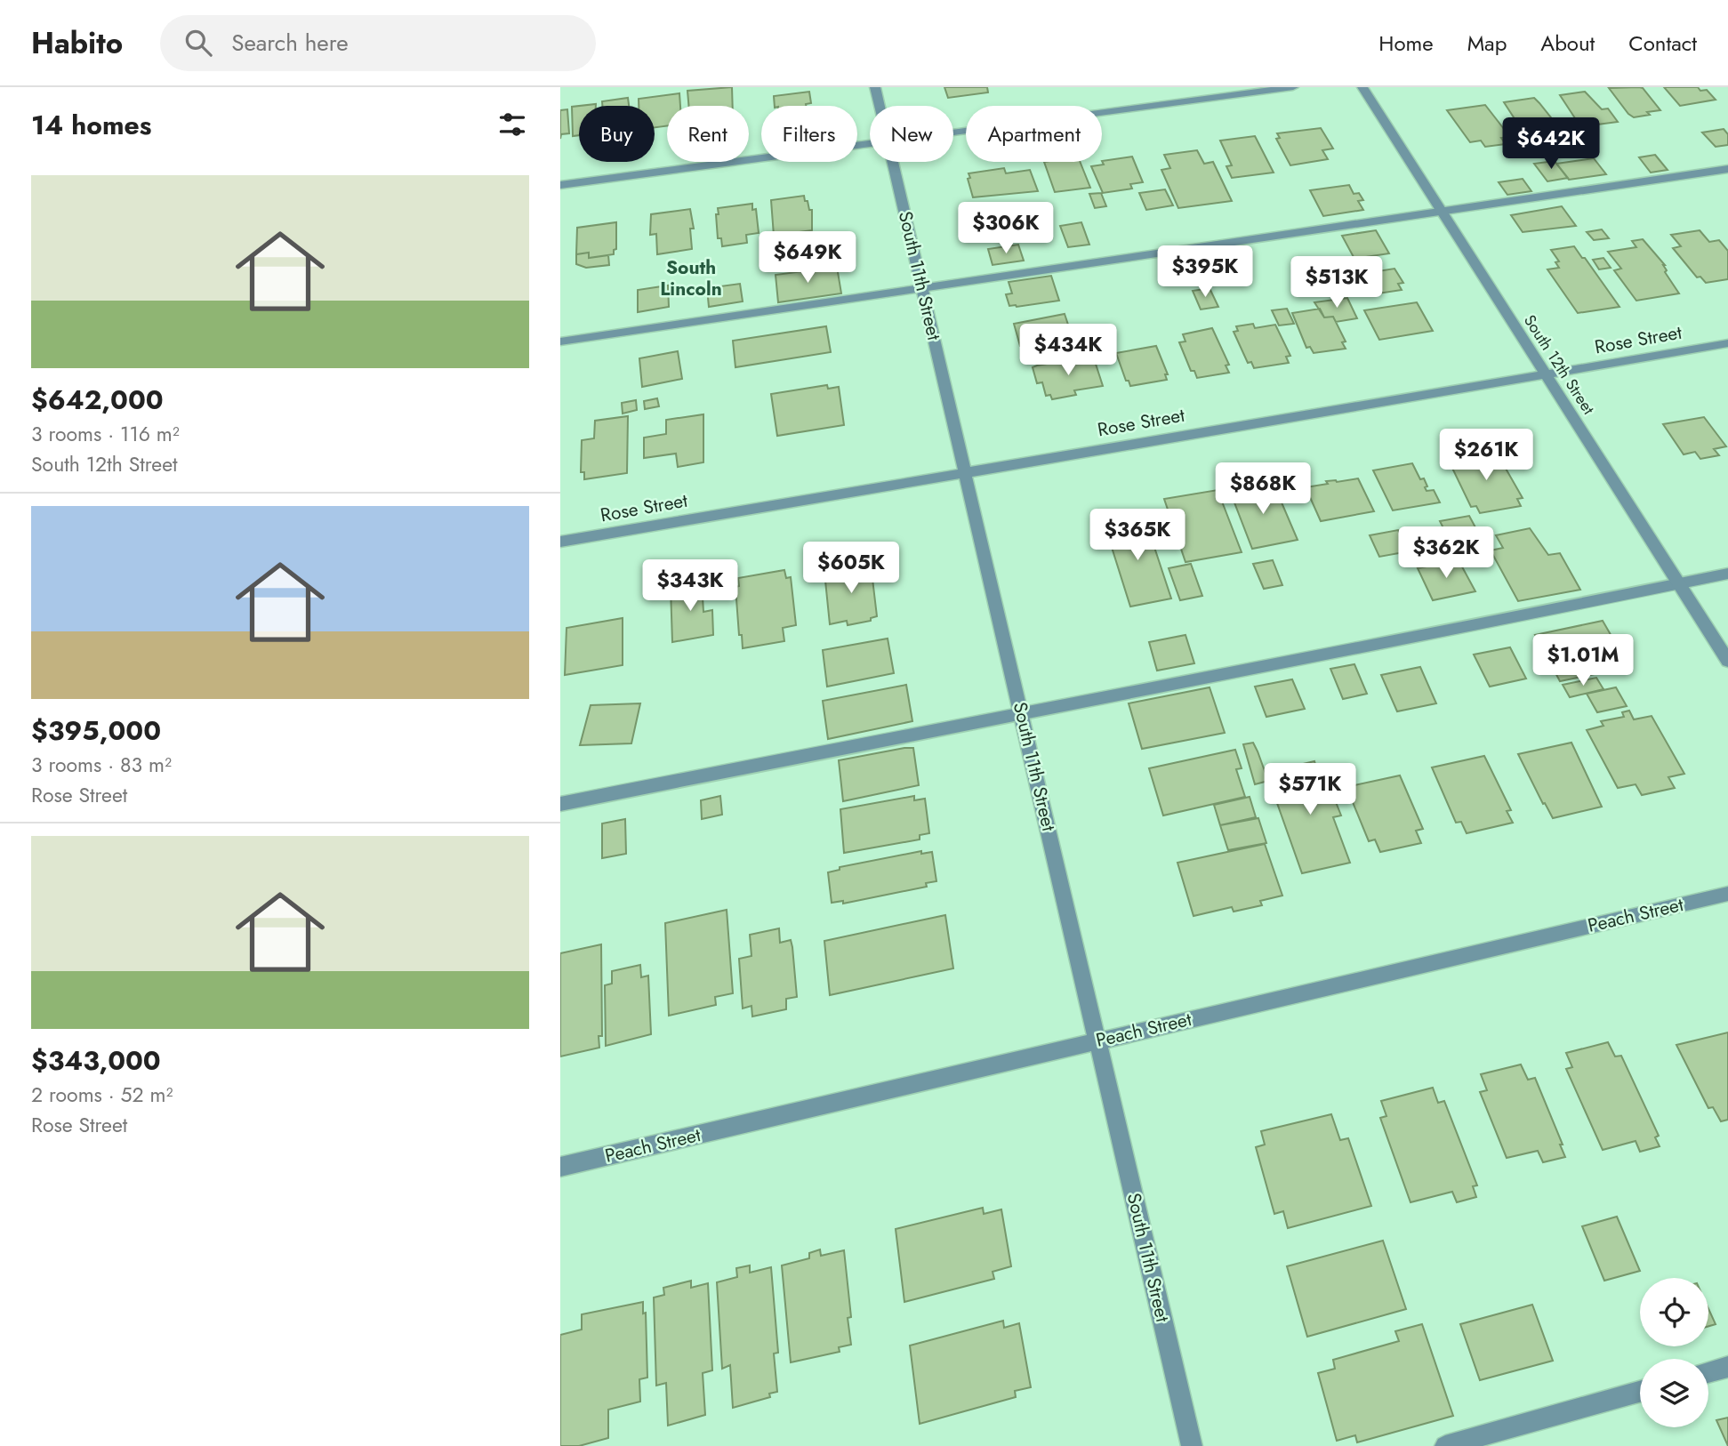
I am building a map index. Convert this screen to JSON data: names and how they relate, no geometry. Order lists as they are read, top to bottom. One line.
{"streets":{"street":["South 11th Street","Rose Street","South 12th Street","Peach Street"]},"crossings":[["South 11th Street","Rose Street"],["South 11th Street","Peach Street"],["Rose Street","South 12th Street"]],"districts":["South Lincoln"],"page":{"header":"Habito","search":"Search here","nav":["Home","Map","About","Contact"],"heading":"14 homes","chip":["Buy","Rent","Filters","New","Apartment"],"price":["$642K","$306K","$649K","$395K","$513K","$434K","$261K","$868K","$365K","$362K","$605K","$343K","$1.01M","$571K"],"list":[{"name":"$642,000","note":"3 rooms · 116 m² · South 12th Street"},{"name":"$395,000","note":"3 rooms · 83 m² · Rose Street"},{"name":"$343,000","note":"2 rooms · 52 m² · Rose Street"}]}}
